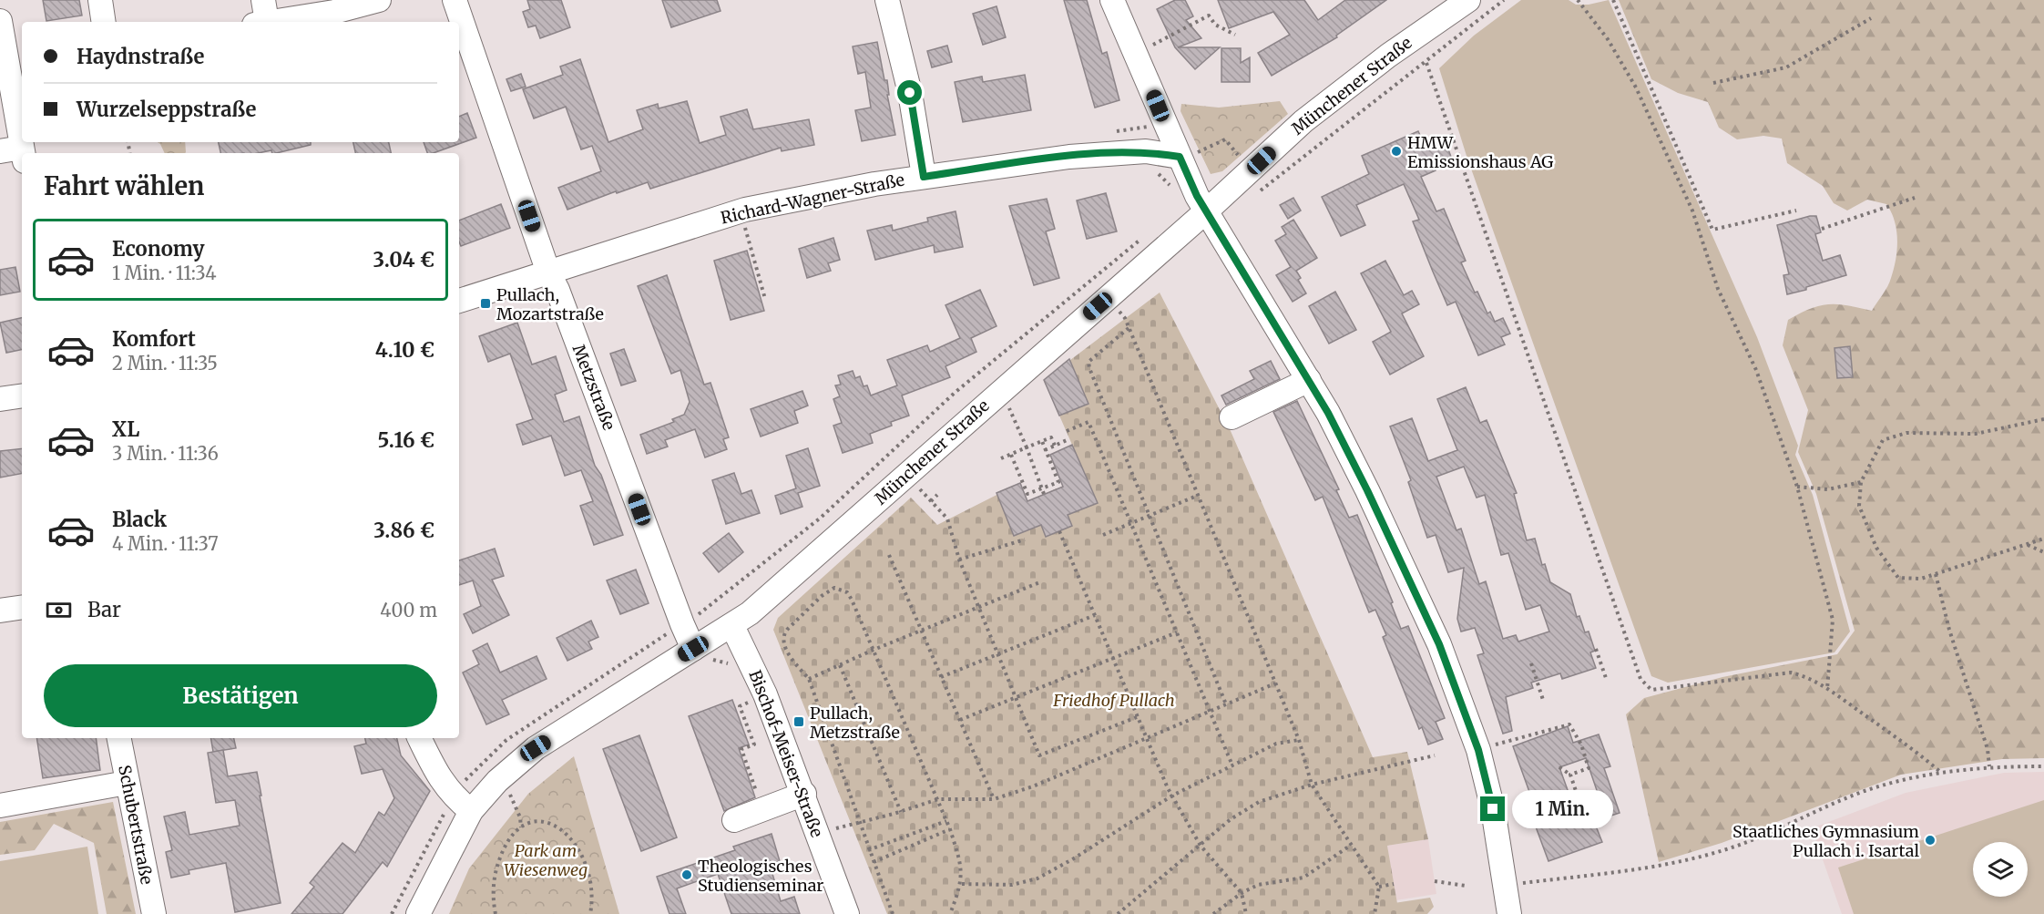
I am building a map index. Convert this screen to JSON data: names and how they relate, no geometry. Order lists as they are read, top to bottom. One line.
{"streets":{"street":["Münchener Straße","Richard-Wagner-Straße","Metzstraße","Bischof-Meiser-Straße","Schubertstraße"]},"crossings":[["Münchener Straße","Metzstraße"],["Münchener Straße","Bischof-Meiser-Straße"],["Richard-Wagner-Straße","Metzstraße"]],"parks":["Friedhof Pullach","Park am Wiesenweg"],"places":{"other":["HMW Emissionshaus AG","Staatliches Gymnasium Pullach i. Isartal","Theologisches Studienseminar"],"transit":["Pullach, Mozartstraße","Pullach, Metzstraße"]},"page":{"banner":["Haydnstraße","Wurzelseppstraße"],"heading":"Fahrt wählen","list":[{"name":"Economy","note":"1 Min. · 11:34","value":"3.04 €"},{"name":"Komfort","note":"2 Min. · 11:35","value":"4.10 €"},{"name":"XL","note":"3 Min. · 11:36","value":"5.16 €"},{"name":"Black","note":"4 Min. · 11:37","value":"3.86 €"}],"pay":["Bar","400 m"],"buttons":"Bestätigen","bubble":"1 Min."}}
